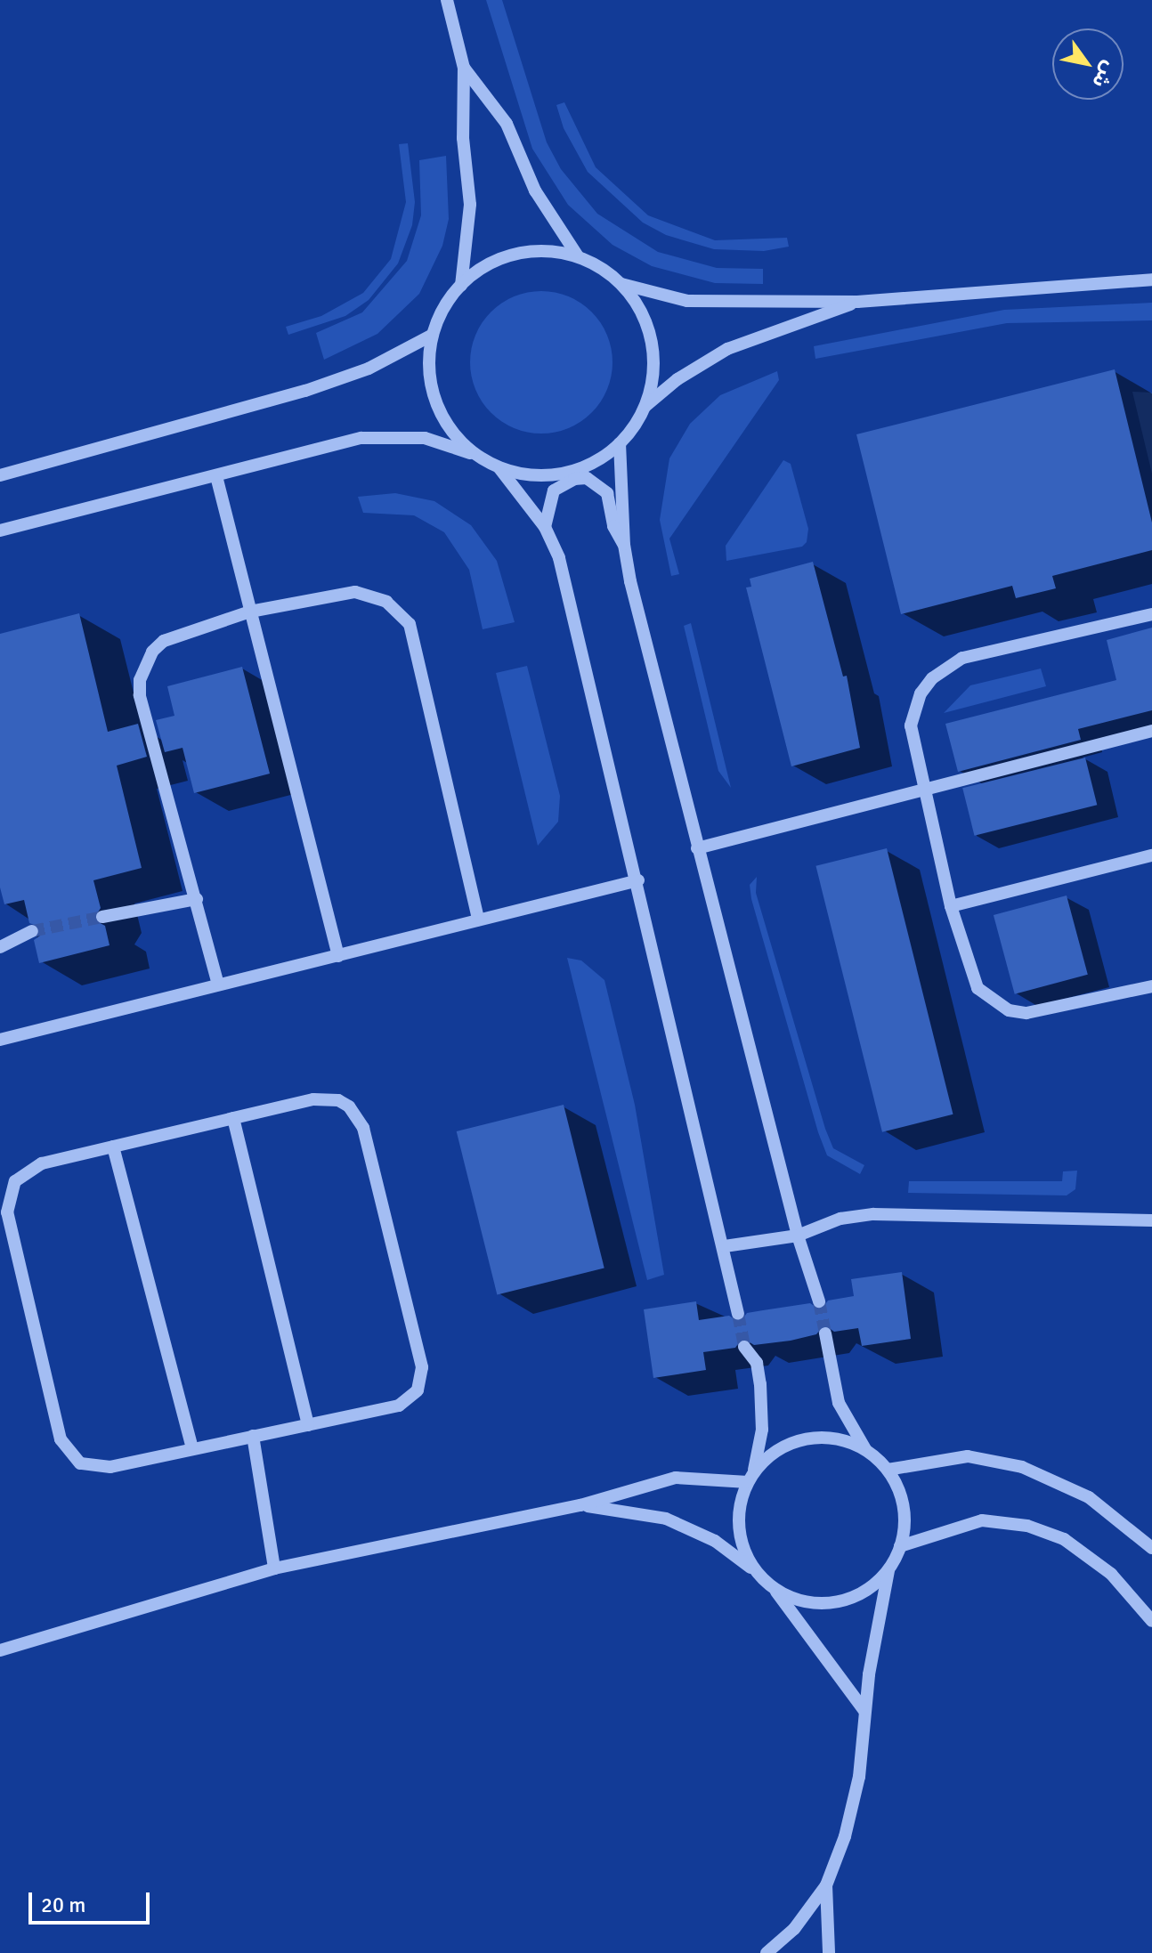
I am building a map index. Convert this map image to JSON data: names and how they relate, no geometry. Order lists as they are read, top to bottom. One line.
{"scale_bar":"20 m","north":"bottom right"}
